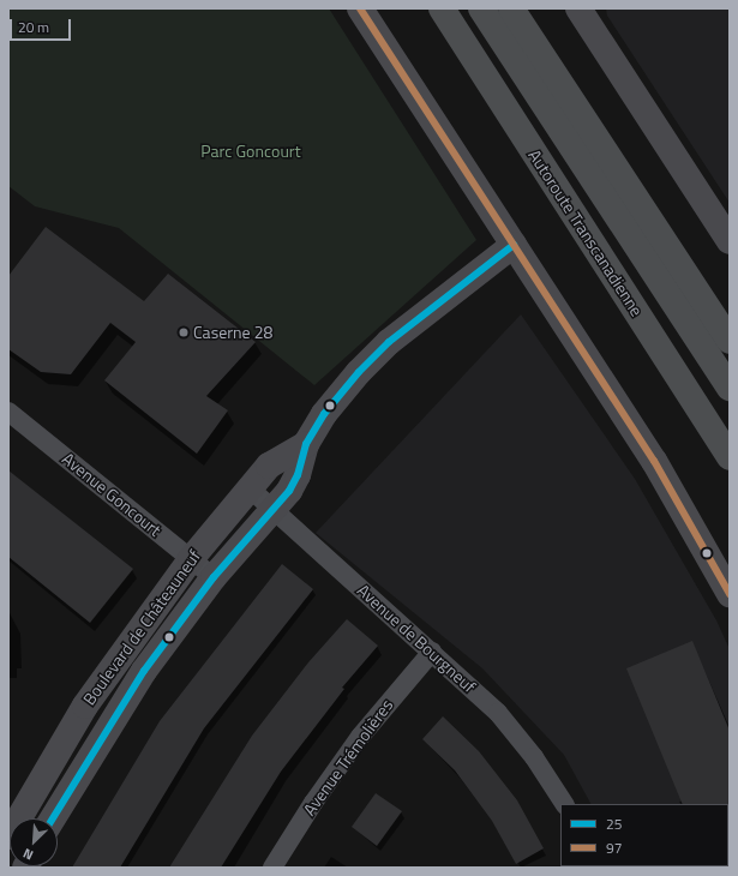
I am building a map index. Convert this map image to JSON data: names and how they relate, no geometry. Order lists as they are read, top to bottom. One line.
{"streets":{"highway":["Autoroute Transcanadienne"],"street":["Avenue Goncourt","Boulevard de Châteauneuf","Avenue de Bourgneuf","Avenue Trémolières"]},"crossings":[["Avenue Goncourt","Boulevard de Châteauneuf"],["Boulevard de Châteauneuf","Avenue de Bourgneuf"],["Avenue de Bourgneuf","Avenue Trémolières"]],"parks":["Parc Goncourt"],"places":["Caserne 28"],"lines":["transit line 97","transit line 25"],"legend":["25","97"],"scale_bar":"20 m","north":"bottom left"}
